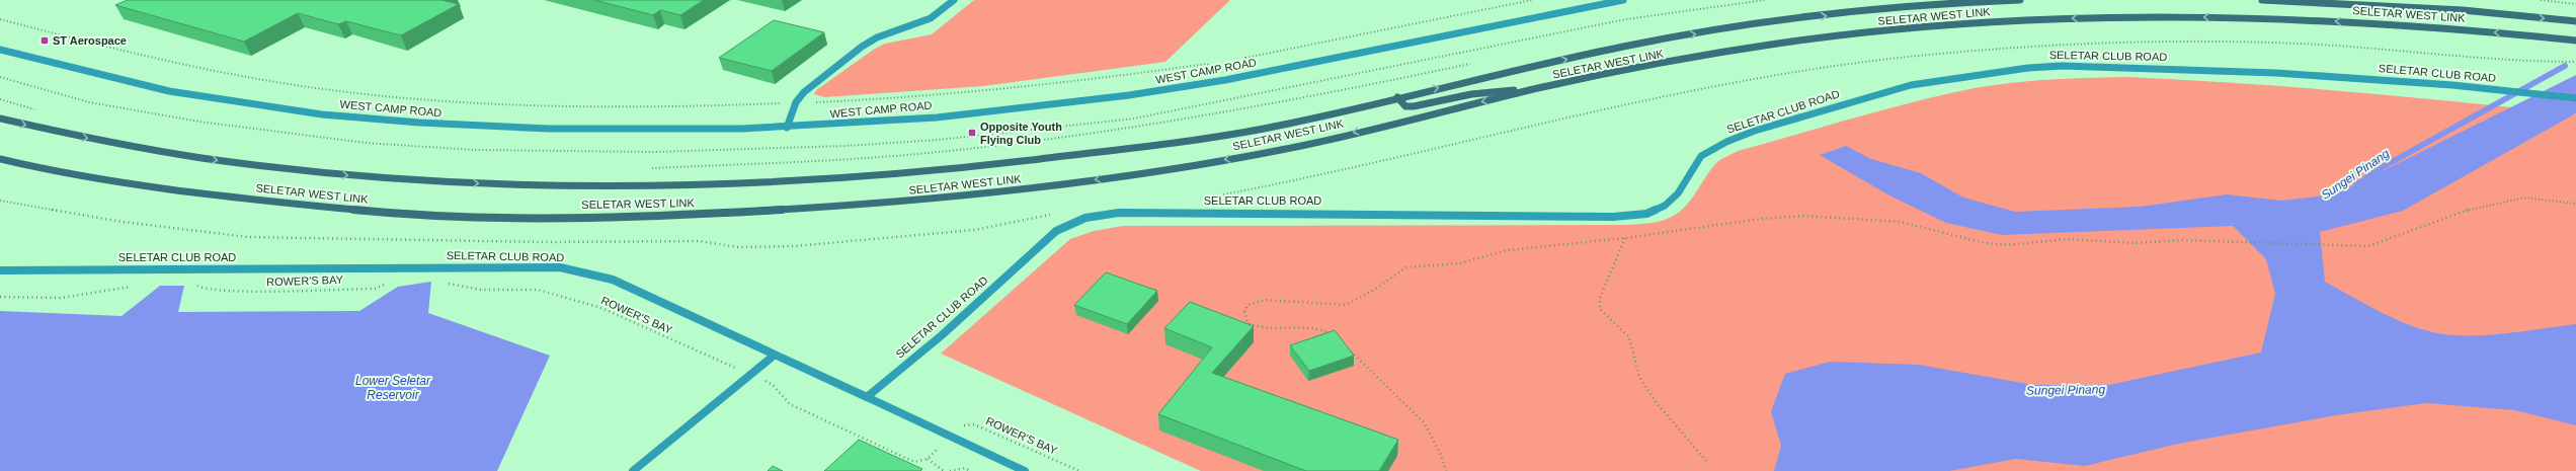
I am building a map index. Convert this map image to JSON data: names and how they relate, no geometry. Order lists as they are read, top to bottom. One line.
{"streets":{"main road":["SELETAR WEST LINK"],"street":["SELETAR CLUB ROAD","WEST CAMP ROAD"],"path":["ROWER'S BAY"]},"water":["Sungei Pinang","Lower Seletar Reservoir"],"places":{"transit":["ST Aerospace","Opposite Youth Flying Club"]}}
